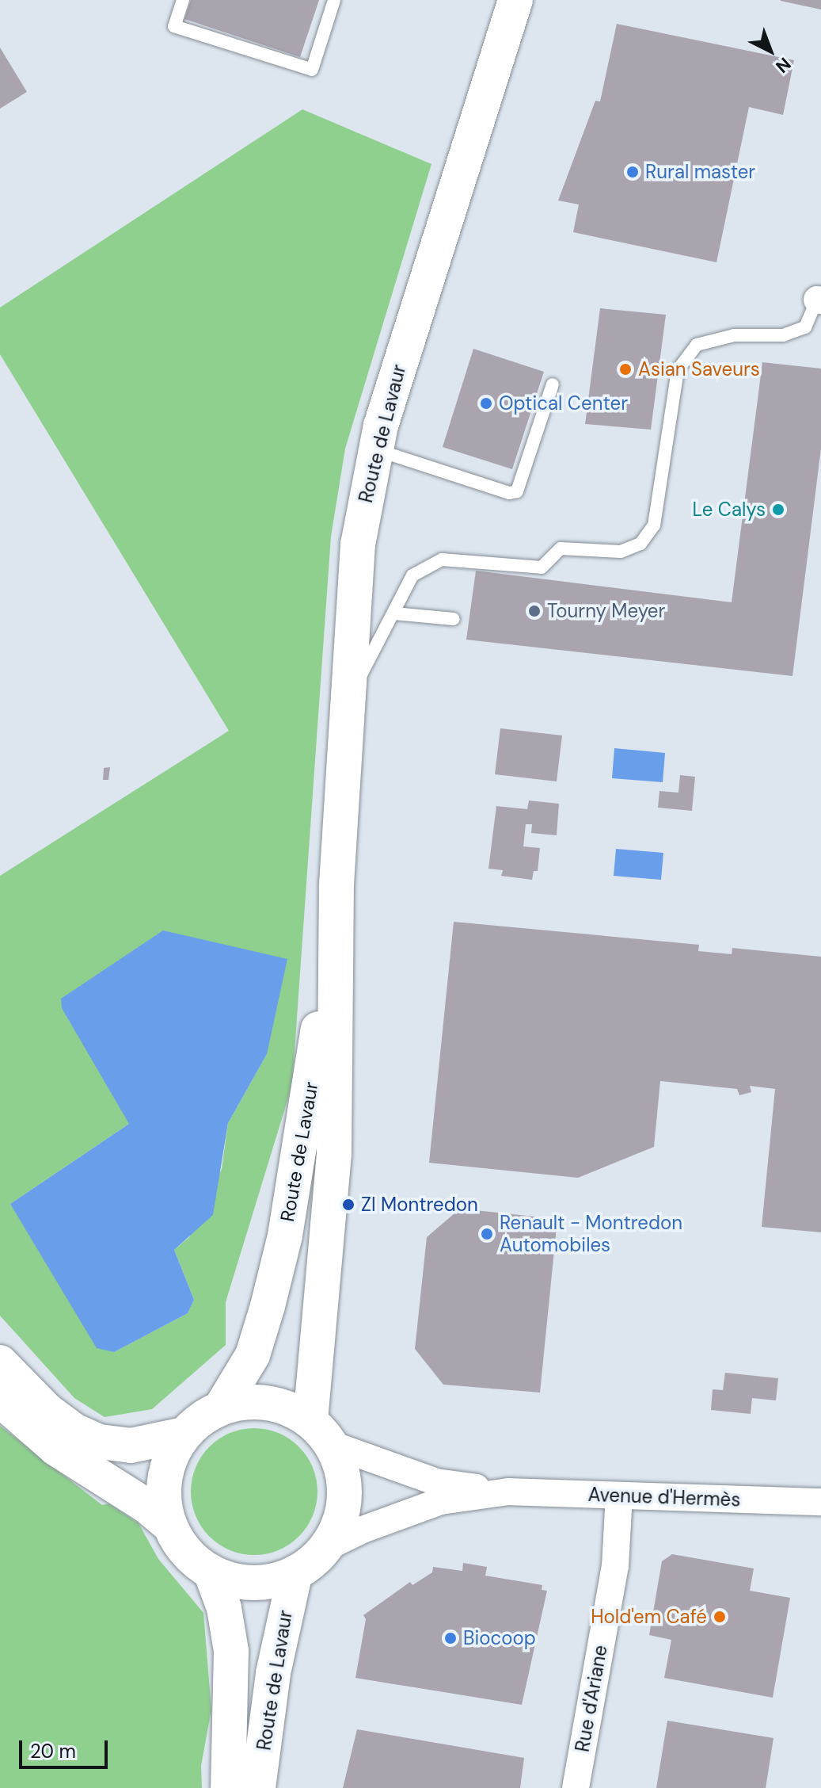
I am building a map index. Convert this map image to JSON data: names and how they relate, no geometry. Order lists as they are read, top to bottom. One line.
{"streets":{"main road":["Route de Lavaur"],"street":["Avenue d'Hermès","Rue d'Ariane"]},"crossings":[["Route de Lavaur","Avenue d'Hermès"],["Avenue d'Hermès","Rue d'Ariane"]],"places":["Rural master","Asian Saveurs","Optical Center","Le Calys","Tourny Meyer","ZI Montredon","Renault - Montredon Automobiles","Hold'em Café","Biocoop"],"scale_bar":"20 m","north":"bottom right"}
